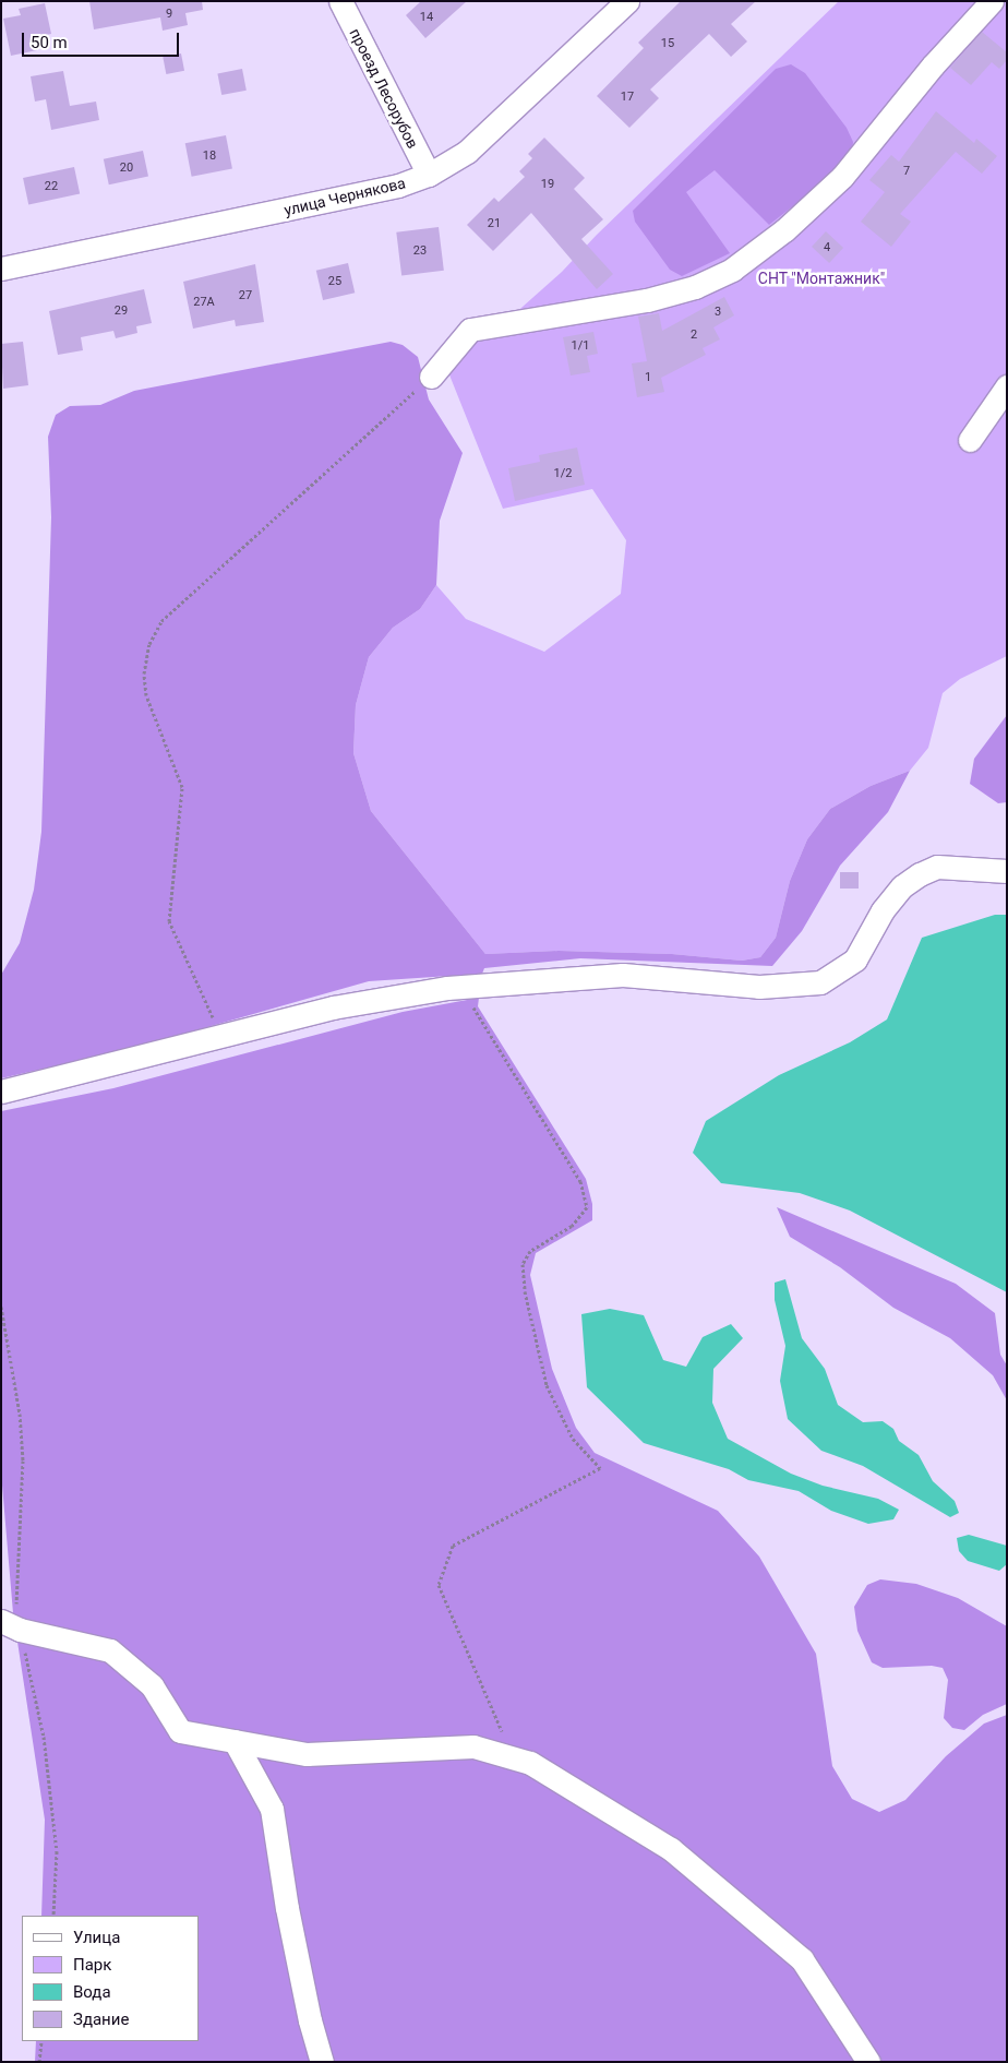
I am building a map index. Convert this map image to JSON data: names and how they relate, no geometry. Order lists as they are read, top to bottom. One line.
{"streets":{"street":["проезд Лесорубов","улица Чернякова"]},"crossings":[["проезд Лесорубов","улица Чернякова"]],"parks":["СНТ \"Монтажник\""],"house_numbers":["9","14","15","17","18","20","7","19","22","21","4","23","25","27","27А","29","3","2","1/1","1","1/2"],"legend":["Улица","Парк","Вода","Здание"],"scale_bar":"50 m"}
